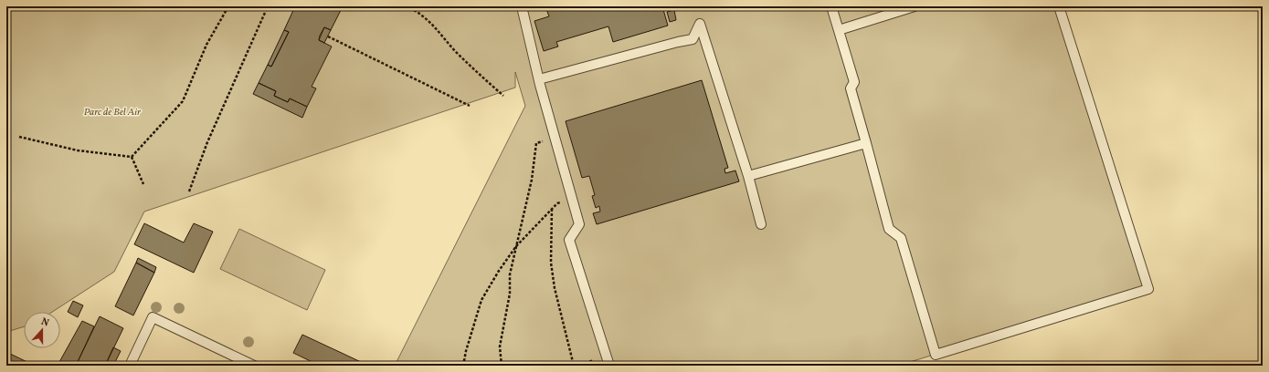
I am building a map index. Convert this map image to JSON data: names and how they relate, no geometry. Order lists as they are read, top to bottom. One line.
{"parks":["Parc de Bel Air"],"north":"top"}
